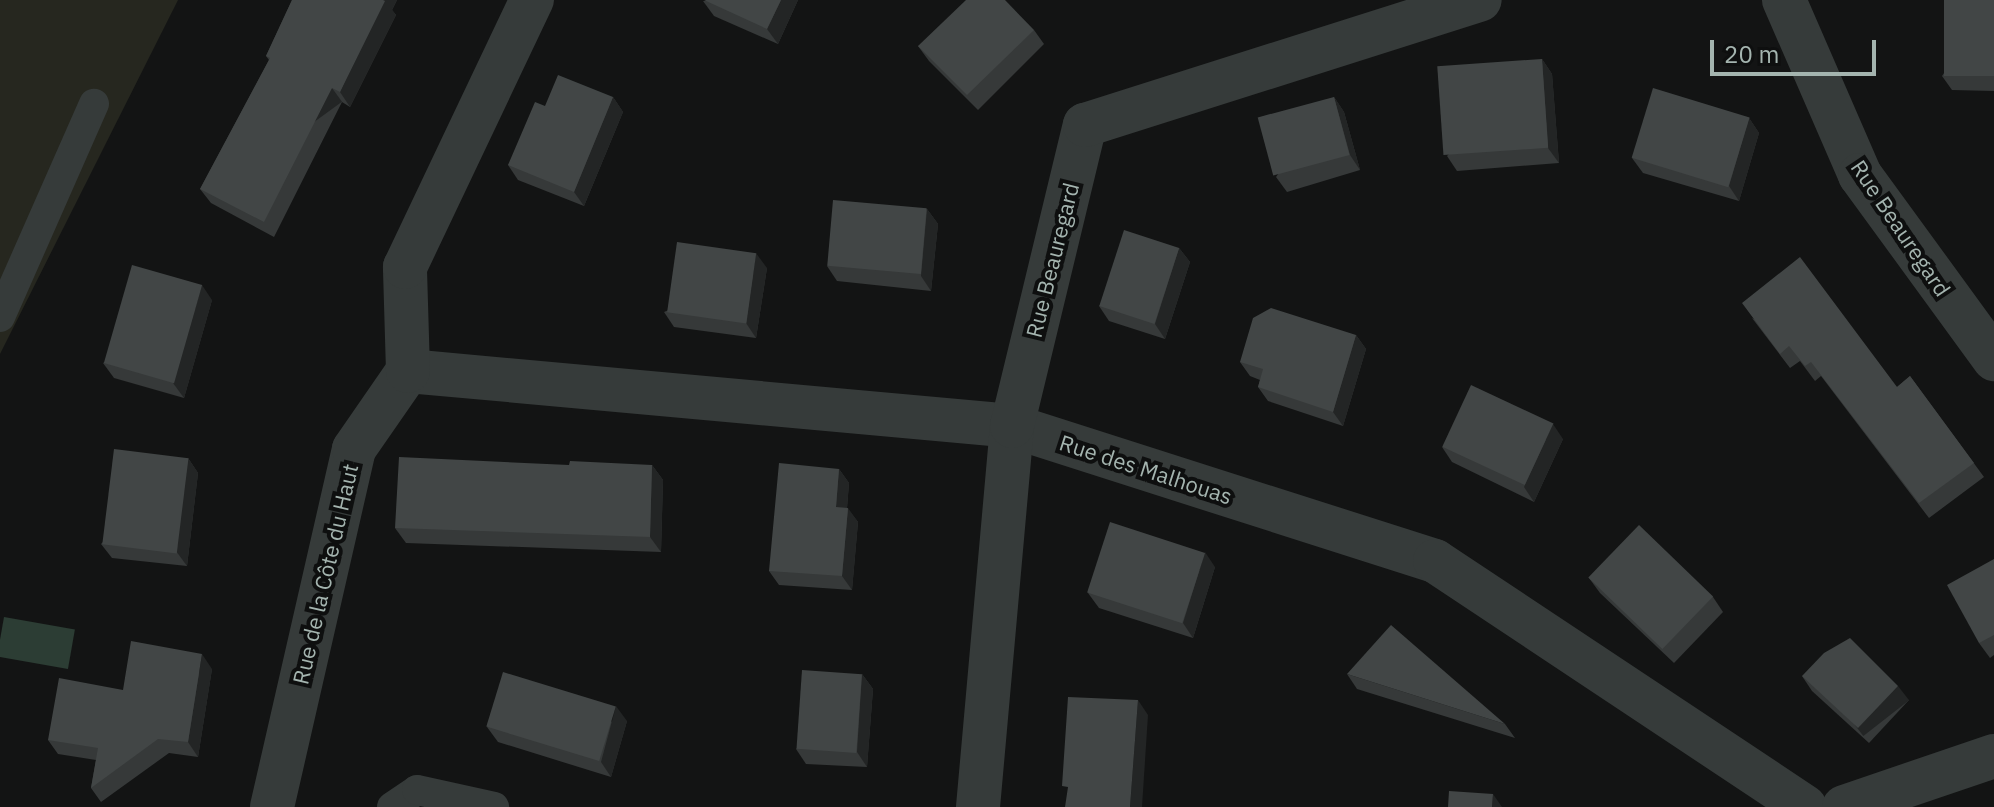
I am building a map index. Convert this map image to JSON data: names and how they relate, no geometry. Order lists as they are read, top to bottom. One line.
{"streets":{"street":["Rue Beauregard","Rue des Malhouas","Rue de la Côte du Haut"]},"crossings":[["Rue Beauregard","Rue des Malhouas"],["Rue des Malhouas","Rue de la Côte du Haut"]],"scale_bar":"20 m"}
